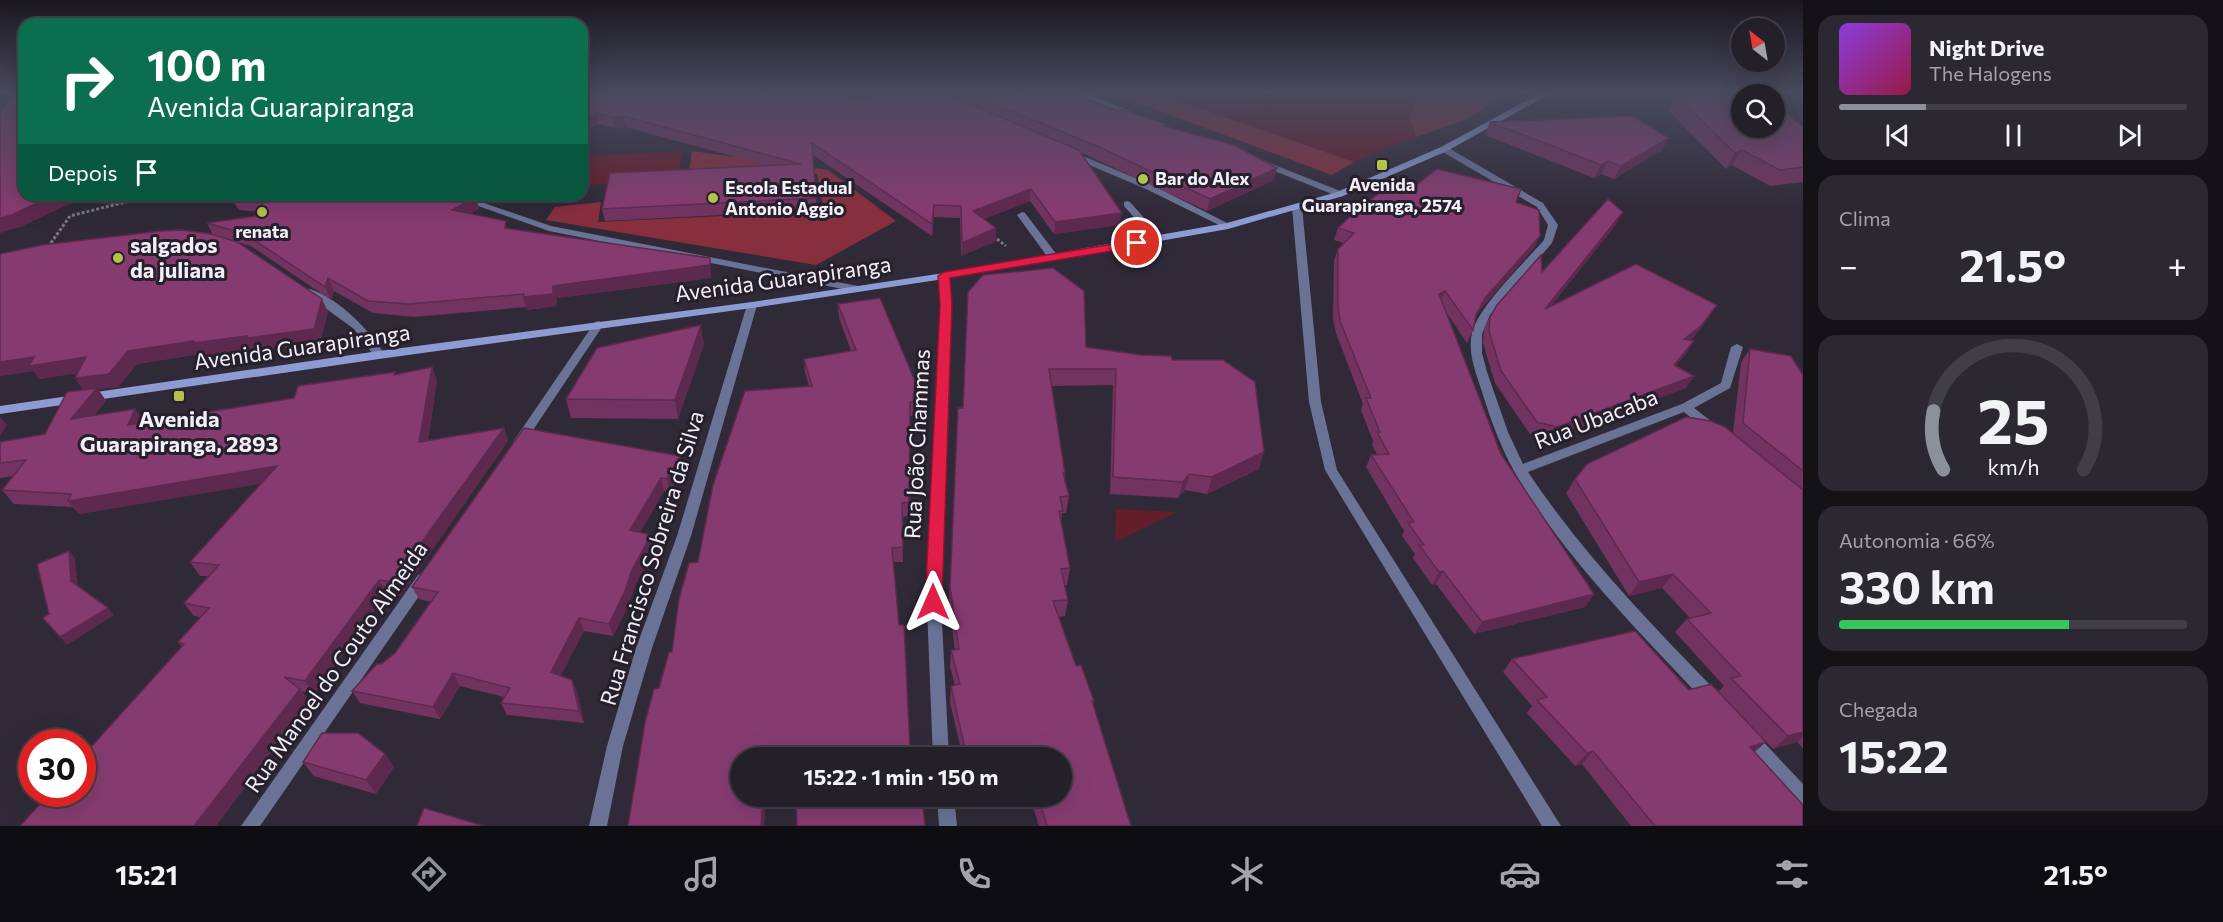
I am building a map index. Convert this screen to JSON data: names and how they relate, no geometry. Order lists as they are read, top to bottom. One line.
{"streets":{"main road":["Avenida Guarapiranga"],"street":["Rua Ubacaba","Rua João Chammas","Rua Francisco Sobreira da Silva","Rua Manoel do Couto Almeida"]},"crossings":[["Avenida Guarapiranga","Rua João Chammas"],["Avenida Guarapiranga","Rua Francisco Sobreira da Silva"]],"places":{"transit":["Avenida Guarapiranga, 2574","Avenida Guarapiranga, 2893"],"other":["Bar do Alex","Escola Estadual Antonio Aggio","renata","salgados da juliana"]},"north":"top left","page":{"turn":["100 m","Avenida Guarapiranga"],"song":["Night Drive","The Halogens"],"then":"Depois","tile":["Clima",["Autonomia · 66%","330 km"],["Chegada","15:22"]],"heat":["−","21.5°","+"],"limit":"30","trip":"15:22 · 1 min · 150 m","tabs":["15:21","21.5°"],"gauge":["25","km/h"]}}
